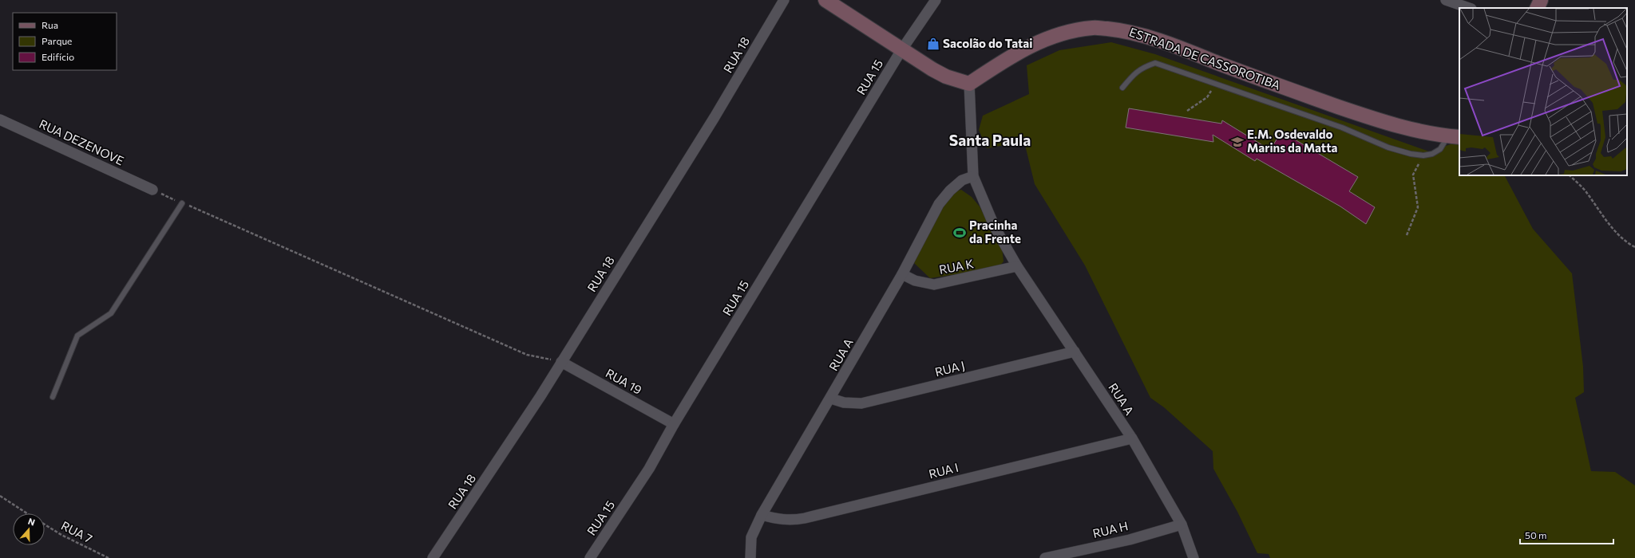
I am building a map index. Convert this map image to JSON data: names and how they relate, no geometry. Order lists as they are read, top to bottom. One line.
{"streets":{"main road":["ESTRADA DE CASSOROTIBA"],"street":["RUA 18","RUA 15","RUA DEZENOVE","RUA K","RUA A","RUA J","RUA 19","RUA I","RUA H"],"path":["RUA 7"]},"crossings":[["RUA 18","RUA 19"],["ESTRADA DE CASSOROTIBA","RUA A"],["RUA 15","RUA 19"],["RUA K","RUA A"],["RUA A","RUA J"],["RUA A","RUA I"],["RUA A","RUA H"]],"districts":["Santa Paula"],"places":{"shop":["Sacolão do Tatai"],"school or university":["E.M. Osdevaldo Marins da Matta"],"sports":["Pracinha da Frente"]},"legend":["Rua","Parque","Edifício"],"scale_bar":"50 m","north":"top"}
